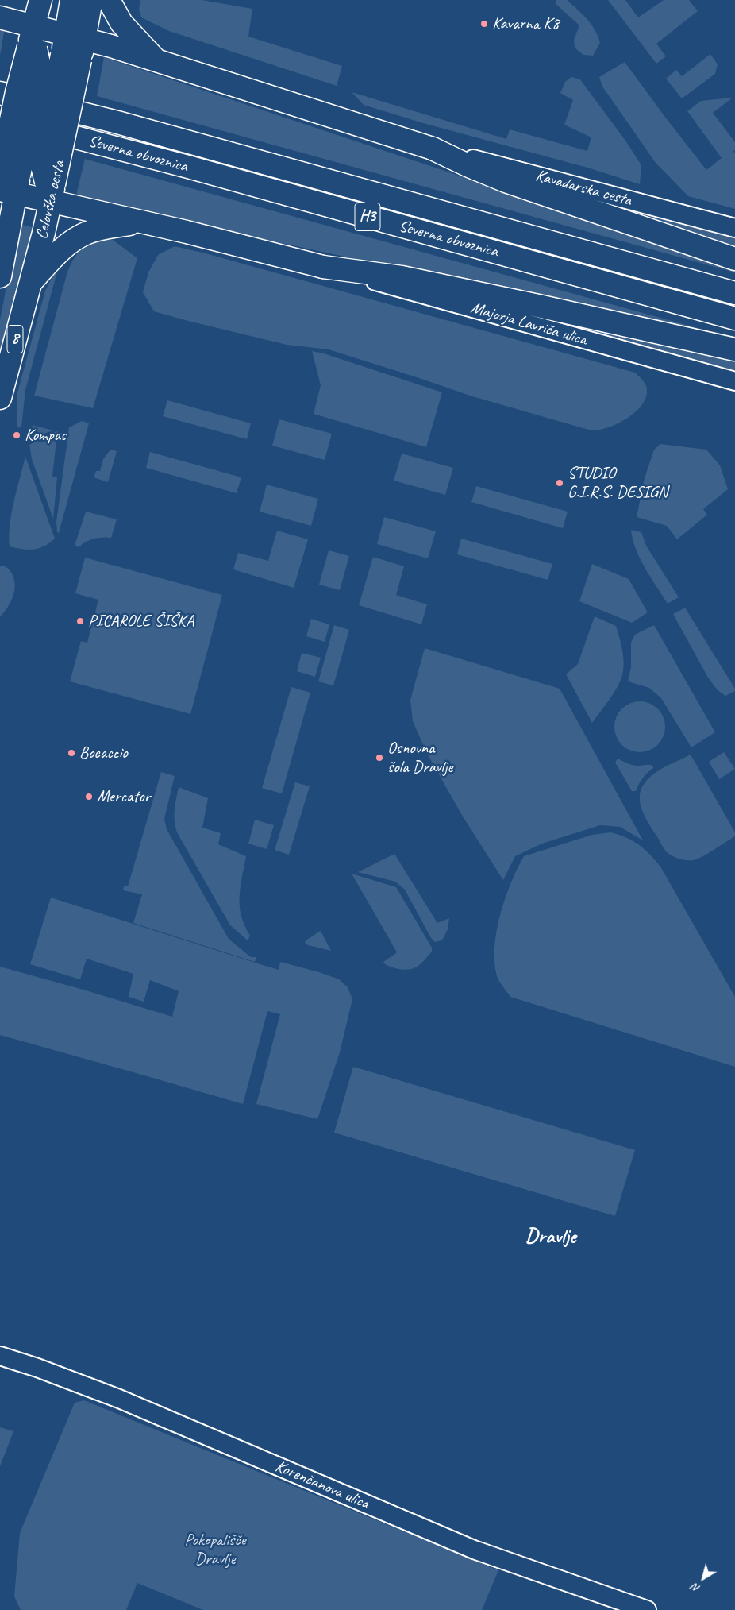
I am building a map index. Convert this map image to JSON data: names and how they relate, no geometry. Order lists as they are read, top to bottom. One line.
{"streets":{"main road":["Severna obvoznica","Celovška cesta","H3","8"],"street":["Kavadarska cesta","Majorja Lavriča ulica","Korenčanova ulica"]},"districts":["Dravlje"],"parks":["Pokopališče Dravlje"],"places":["Kavarna K8","Kompas","STUDIO G.I.R.S. DESIGN","PICAROLE ŠIŠKA","Bocaccio","Osnovna šola Dravlje","Mercator"],"north":"bottom left"}
